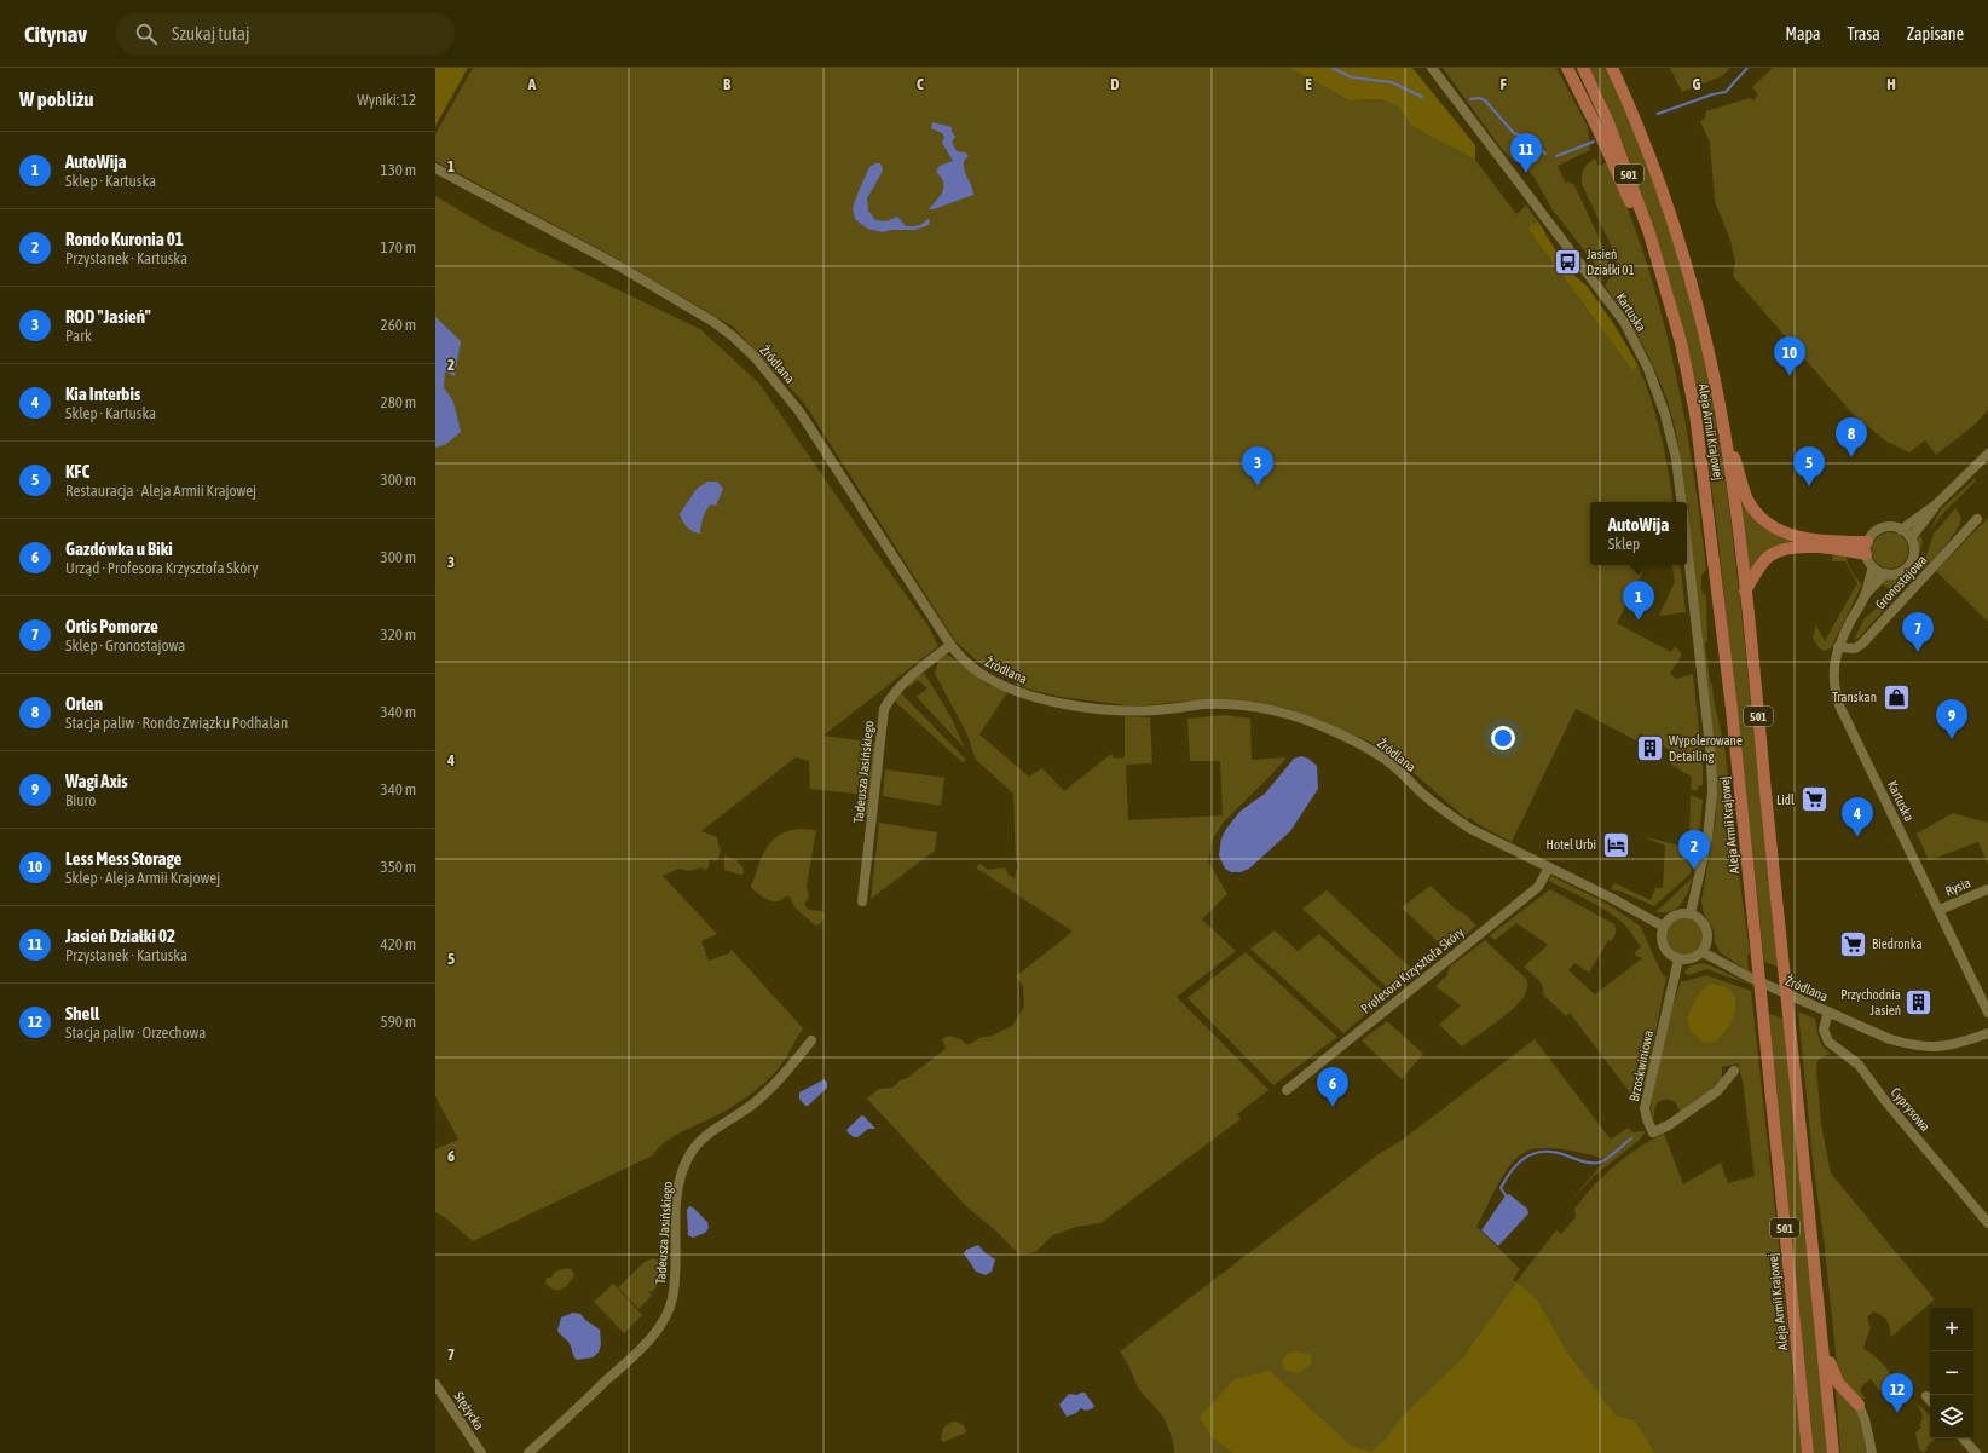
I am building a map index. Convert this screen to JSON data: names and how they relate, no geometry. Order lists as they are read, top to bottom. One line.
{"streets":{"main road":["501","Aleja Armii Krajowej"],"street":["Kartuska","Źródlana","Gronostajowa","Tadeusza Jasińskiego","Rysia","Profesora Krzysztofa Skóry","Brzoskwiniowa","Cyprysowa","Stężycka"]},"crossings":[["Kartuska","Gronostajowa"],["Kartuska","Rysia"],["Źródlana","Tadeusza Jasińskiego"],["Źródlana","Profesora Krzysztofa Skóry"],["Źródlana","Brzoskwiniowa"],["Źródlana","Cyprysowa"]],"places":{"bus stop":["Jasień Działki 01"],"shop":["Transkan"],"building":["Wypolerowane Detailing","Przychodnia Jasień"],"supermarket":["Lidl","Biedronka"],"hotel":["Hotel Urbi"]},"page":{"header":"Citynav","search":"Szukaj tutaj","nav":["Mapa","Trasa","Zapisane"],"heading":["W pobliżu","Wyniki: 12"],"list":[{"mark":"1","name":"AutoWija","note":"Sklep · Kartuska","value":"130 m"},{"mark":"2","name":"Rondo Kuronia 01","note":"Przystanek · Kartuska","value":"170 m"},{"mark":"3","name":"ROD \"Jasień\"","note":"Park","value":"260 m"},{"mark":"4","name":"Kia Interbis","note":"Sklep · Kartuska","value":"280 m"},{"mark":"5","name":"KFC","note":"Restauracja · Aleja Armii Krajowej","value":"300 m"},{"mark":"6","name":"Gazdówka u Biki","note":"Urząd · Profesora Krzysztofa Skóry","value":"300 m"},{"mark":"7","name":"Ortis Pomorze","note":"Sklep · Gronostajowa","value":"320 m"},{"mark":"8","name":"Orlen","note":"Stacja paliw · Rondo Związku Podhalan","value":"340 m"},{"mark":"9","name":"Wagi Axis","note":"Biuro","value":"340 m"},{"mark":"10","name":"Less Mess Storage","note":"Sklep · Aleja Armii Krajowej","value":"350 m"},{"mark":"11","name":"Jasień Działki 02","note":"Przystanek · Kartuska","value":"420 m"},{"mark":"12","name":"Shell","note":"Stacja paliw · Orzechowa","value":"590 m"}],"pins":["11","10","8","3","5","1","7","9","4","2","6","12"],"popup":["AutoWija","Sklep"],"map_buttons":["+","−"]},"grid":{"columns":["A","B","C","D","E","F","G","H"],"rows":["1","2","3","4","5","6","7"]}}
